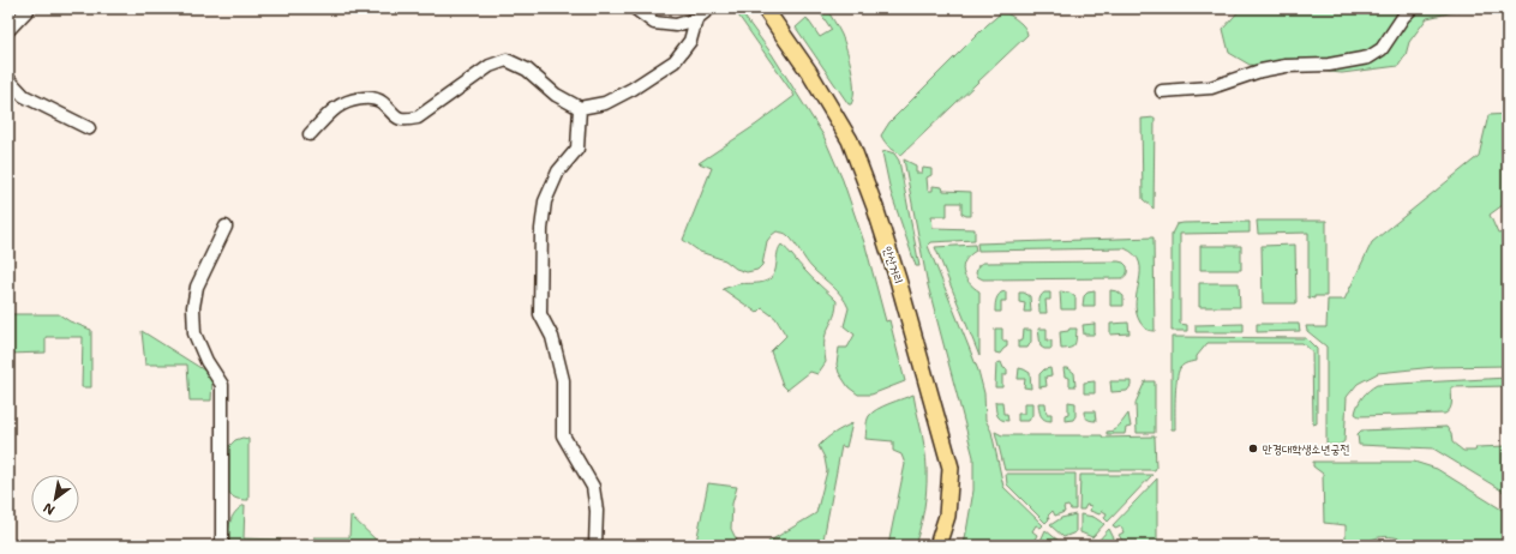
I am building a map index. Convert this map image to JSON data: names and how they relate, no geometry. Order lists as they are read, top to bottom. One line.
{"streets":{"main road":["안산거리"]},"places":["만경대학생소년궁전"],"north":"bottom left"}
